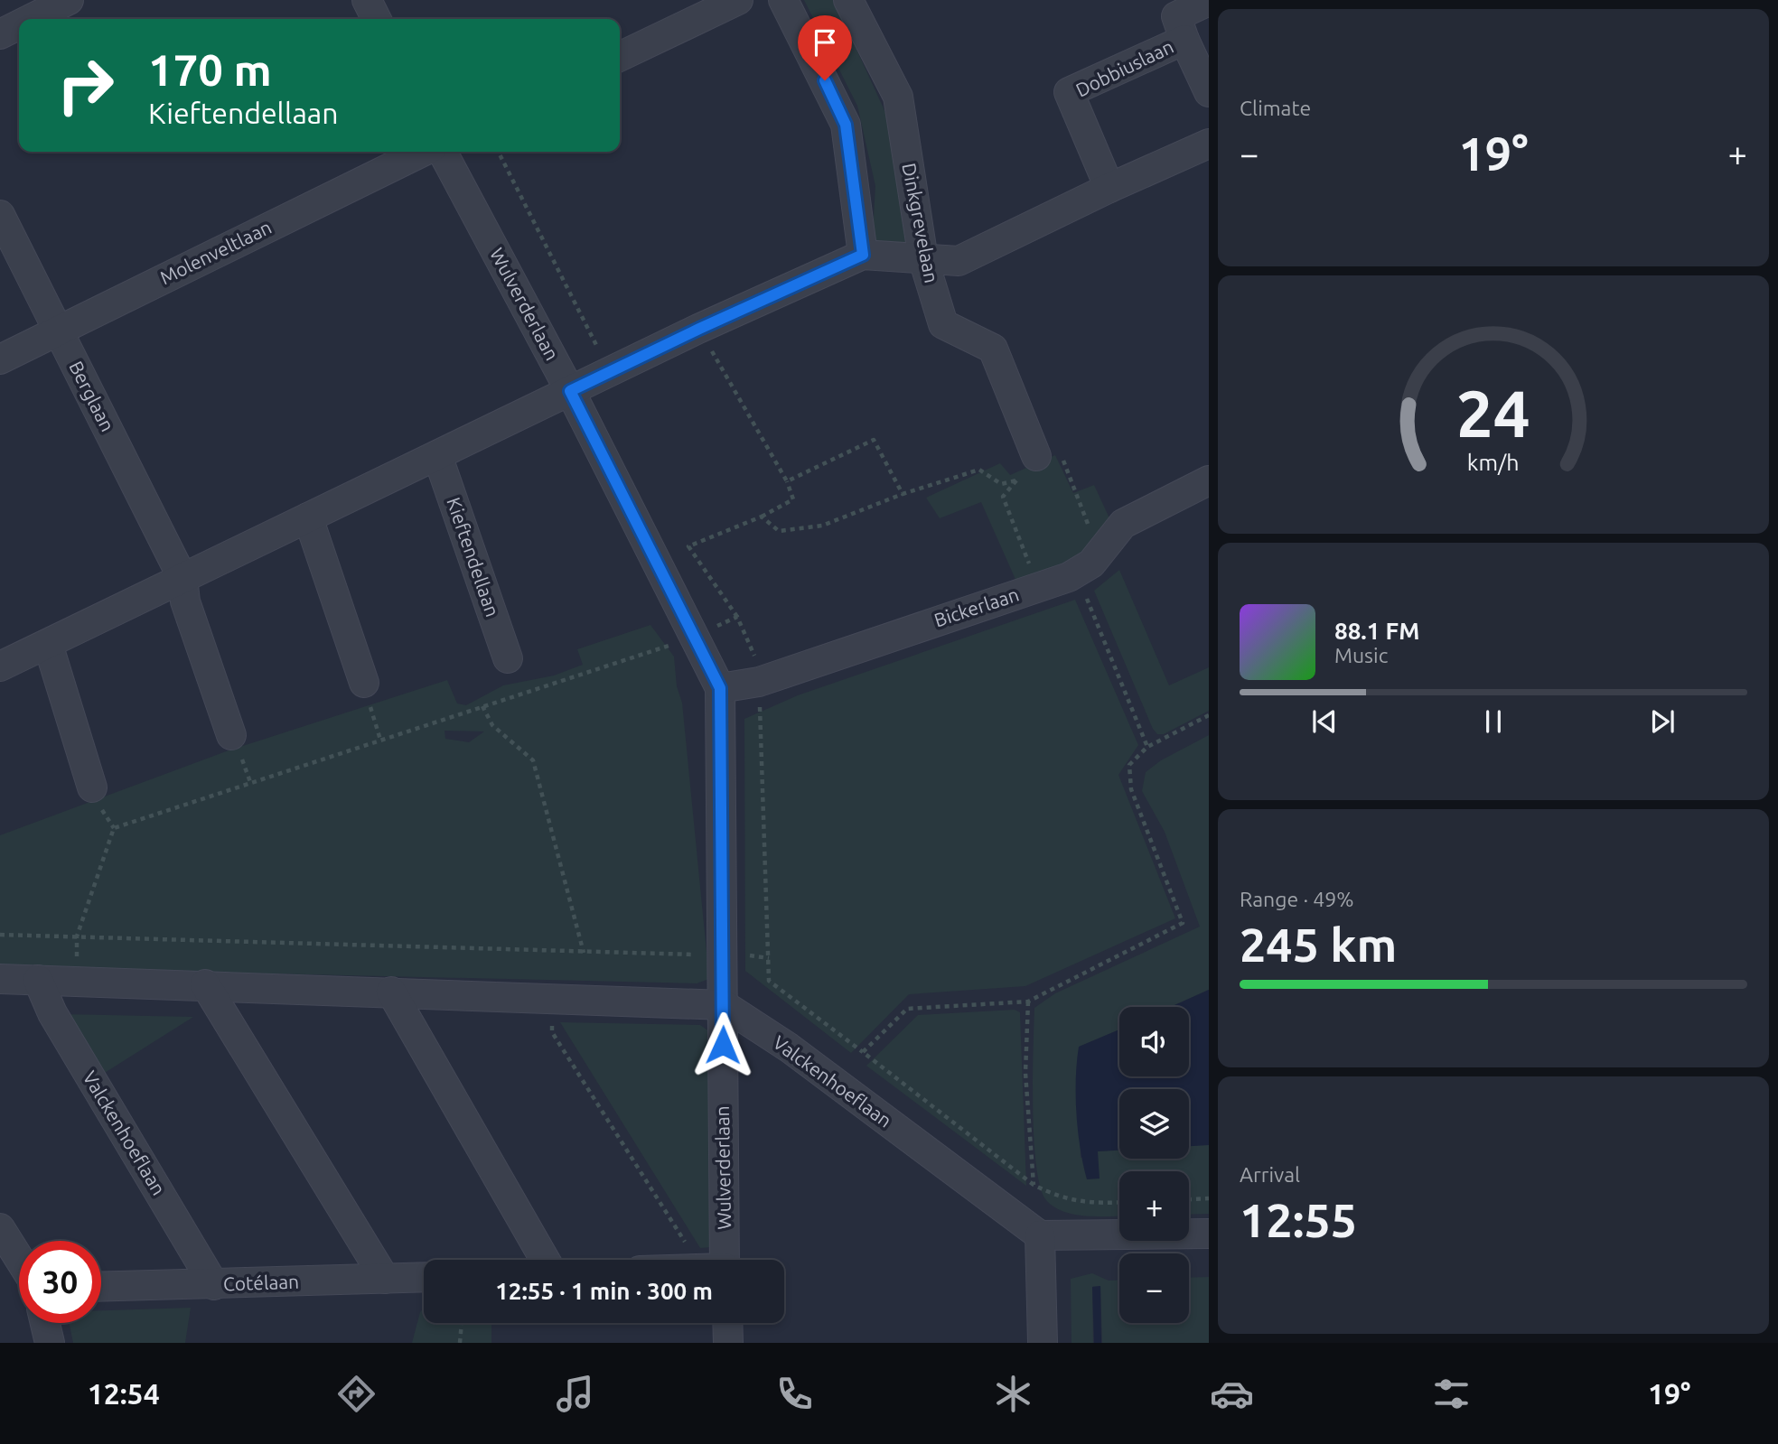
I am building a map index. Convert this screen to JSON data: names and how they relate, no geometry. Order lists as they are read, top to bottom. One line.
{"streets":{"street":["Dobbiuslaan","Dinkgrevelaan","Molenveltlaan","Wulverderlaan","Berglaan","Kieftendellaan","Bickerlaan","Valckenhoeflaan","Cotélaan"]},"crossings":[["Molenveltlaan","Berglaan"],["Wulverderlaan","Bickerlaan"],["Wulverderlaan","Valckenhoeflaan"],["Valckenhoeflaan","Cotélaan"]],"page":{"tile":["Climate",["Range · 49%","245 km"],["Arrival","12:55"]],"turn":["170 m","Kieftendellaan"],"heat":["−","19°","+"],"song":["88.1 FM","Music"],"map_buttons":["+","−"],"limit":"30","trip":"12:55 · 1 min · 300 m","tabs":["12:54","19°"],"gauge":["24","km/h"]}}
